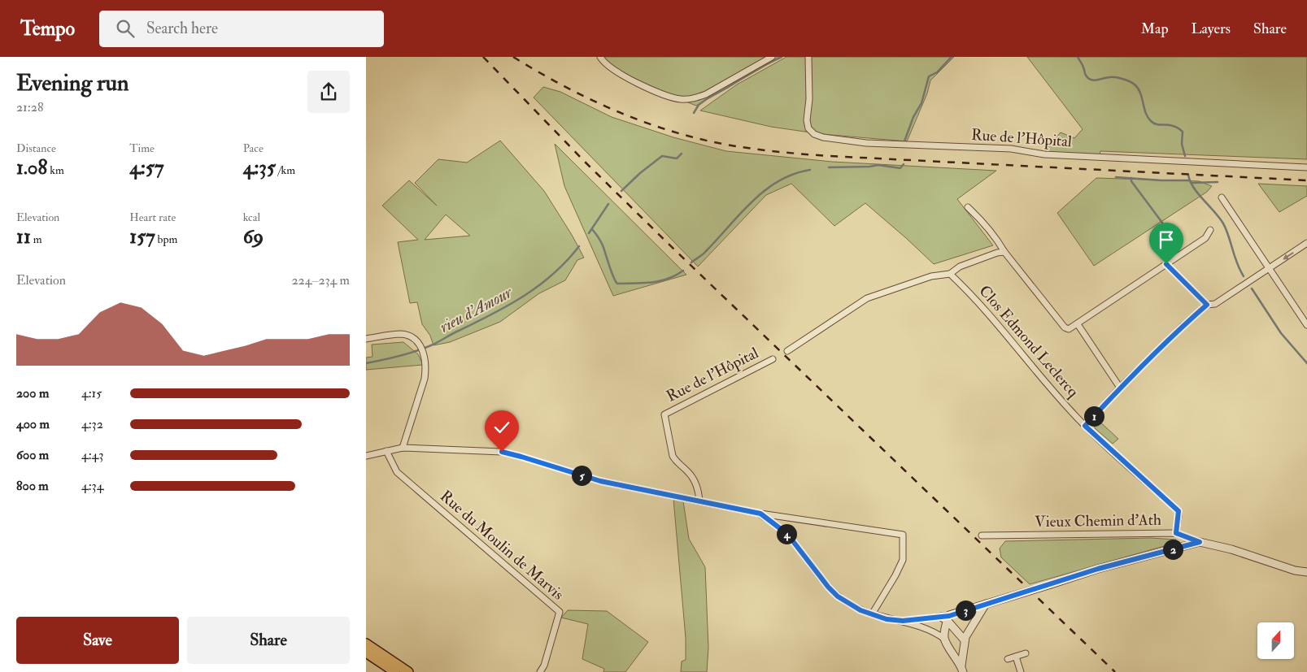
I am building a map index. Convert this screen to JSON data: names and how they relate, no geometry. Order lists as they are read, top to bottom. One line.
{"streets":{"street":["Rue de l'Hôpital","Clos Edmond Leclercq","Vieux Chemin d'Ath","Rue du Moulin de Marvis"]},"crossings":[["Clos Edmond Leclercq","Vieux Chemin d'Ath"]],"water":["rieu d'Amour"],"north":"top","page":{"header":"Tempo","search":"Search here","nav":["Map","Layers","Share"],"heading":["Evening run","21:28"],"stats":[["Distance","1.08 km"],["Time","4:57"],["Pace","4:35 /km"],["Elevation","11 m"],["Heart rate","157 bpm"],["kcal","69"]],"chart":["Elevation","224–234 m"],"list":[{"name":"200 m","note":"4:15"},{"name":"400 m","note":"4:32"},{"name":"600 m","note":"4:43"},{"name":"800 m","note":"4:34"}],"pins":["1","5","4","2","3"],"buttons":["Save","Share"]}}
